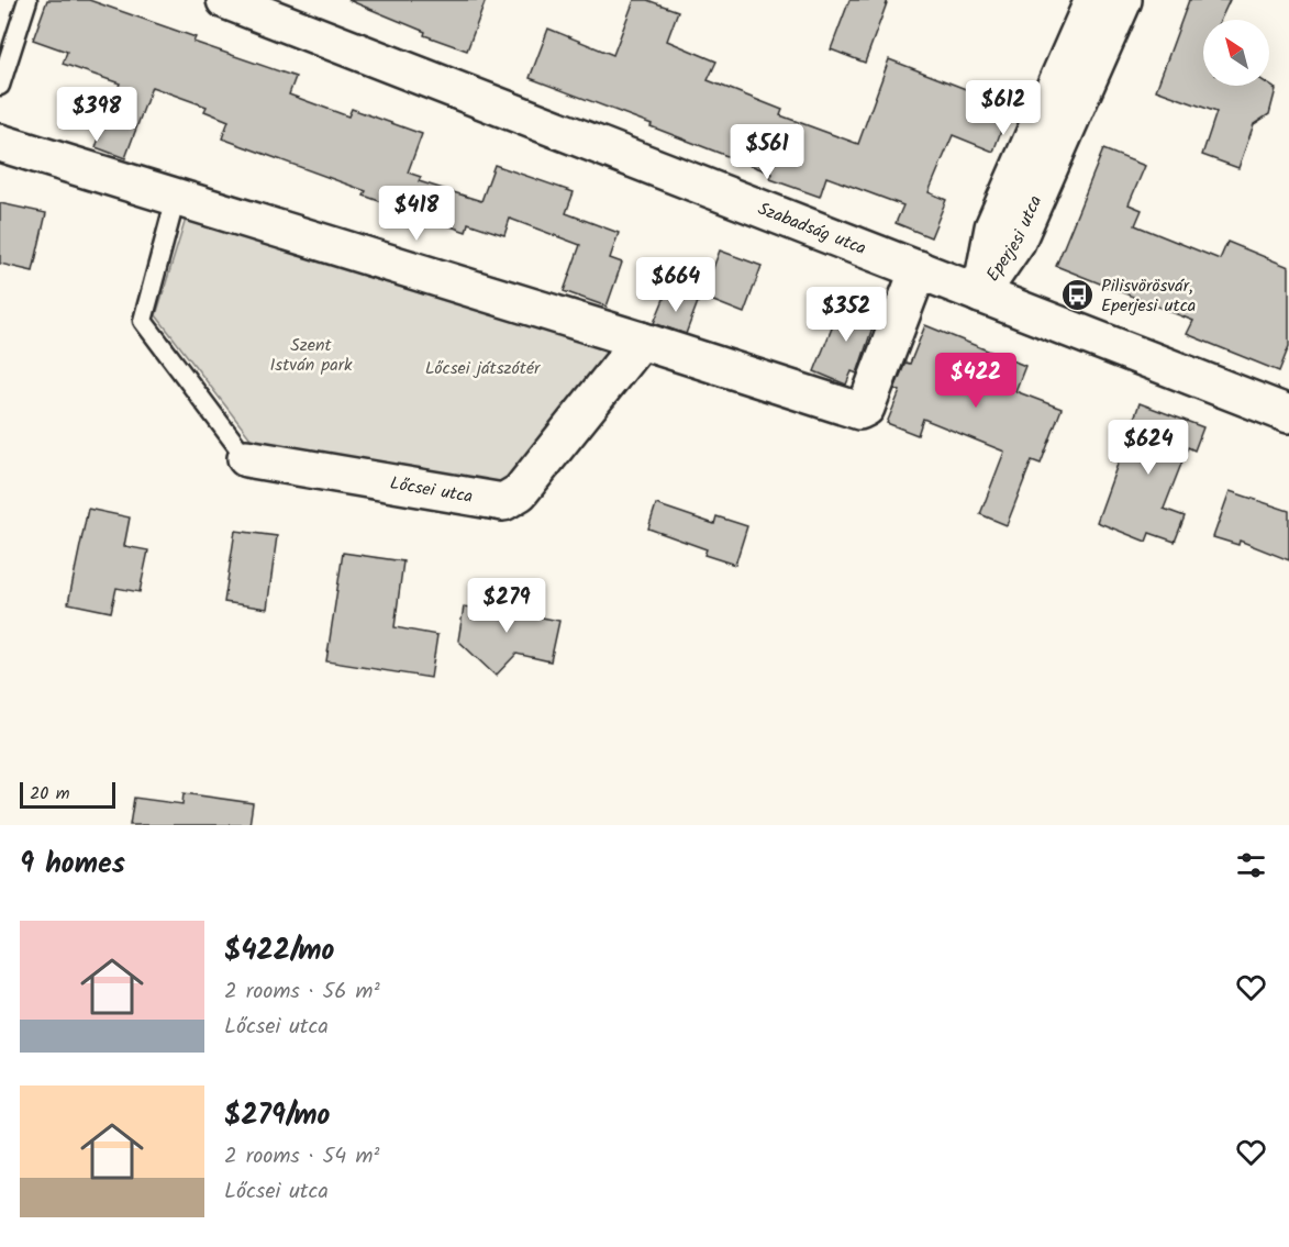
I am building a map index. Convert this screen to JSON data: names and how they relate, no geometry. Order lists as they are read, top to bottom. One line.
{"streets":{"street":["Szabadság utca","Eperjesi utca","Lőcsei utca"]},"crossings":[["Szabadság utca","Eperjesi utca"]],"parks":["Szent István park","Lőcsei játszótér"],"places":{"bus stop":["Pilisvörösvár, Eperjesi utca"]},"scale_bar":"20 m","north":"top left","page":{"price":["$612","$398","$561","$418","$664","$352","$422","$624","$279"],"scale":"20 m","heading":"9 homes","list":[{"name":"$422/mo","note":"2 rooms · 56 m² · Lőcsei utca"},{"name":"$279/mo","note":"2 rooms · 54 m² · Lőcsei utca"}]}}
